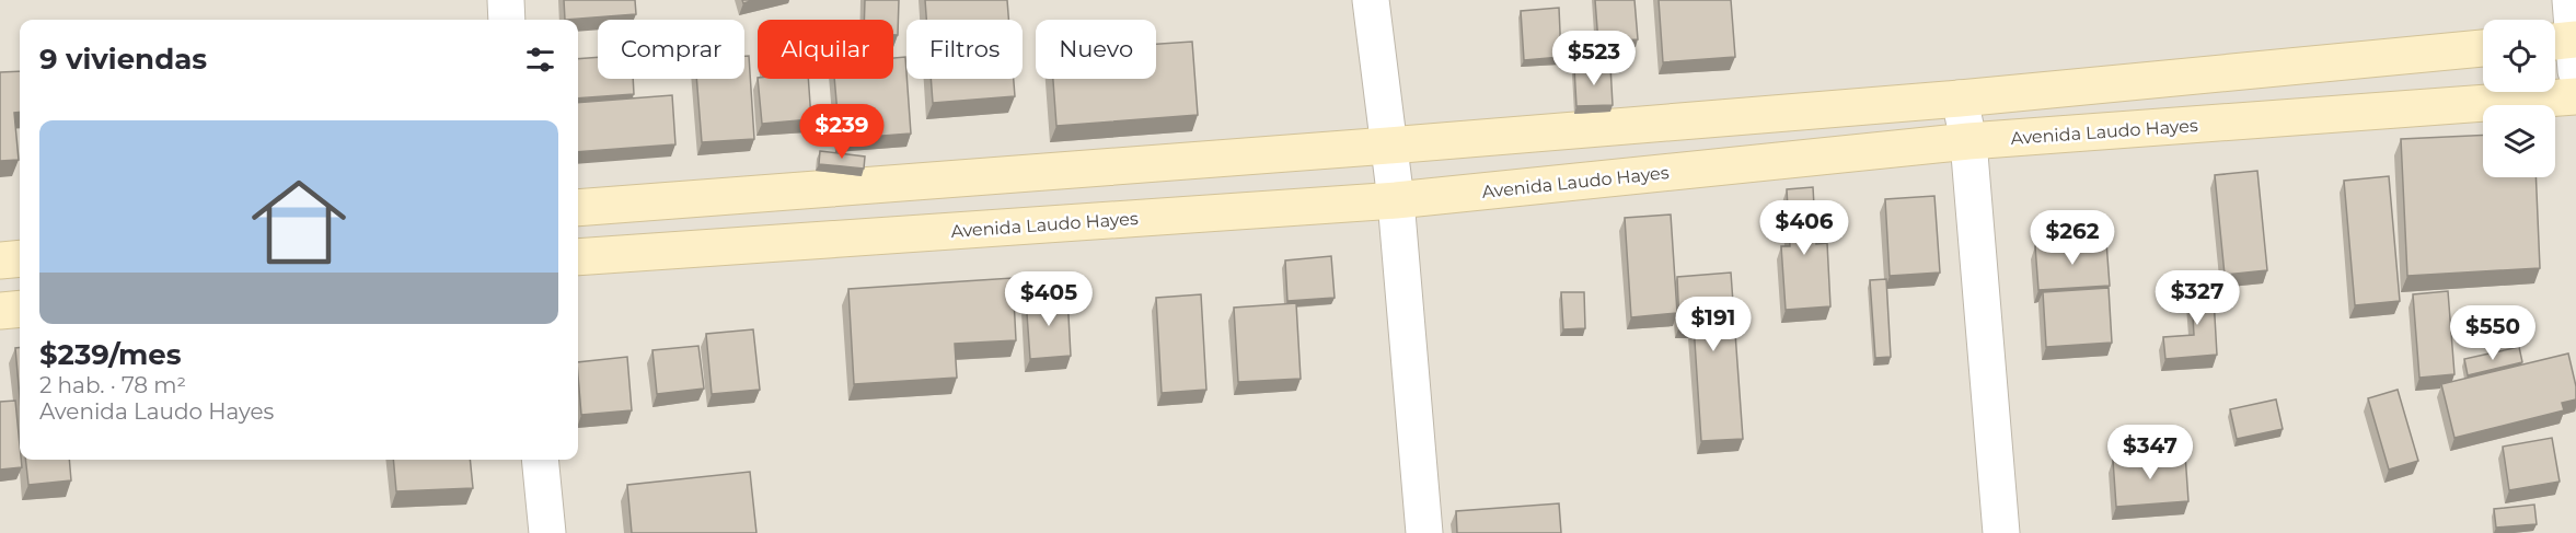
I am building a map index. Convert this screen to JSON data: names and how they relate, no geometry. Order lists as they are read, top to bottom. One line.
{"streets":{"street":["Avenida Laudo Hayes"]},"page":{"chip":["Comprar","Alquilar","Filtros","Nuevo"],"heading":"9 viviendas","price":["$523","$239","$406","$262","$327","$405","$191","$550","$347"],"list":[{"name":"$239/mes","note":"2 hab. · 78 m² · Avenida Laudo Hayes"}]}}
